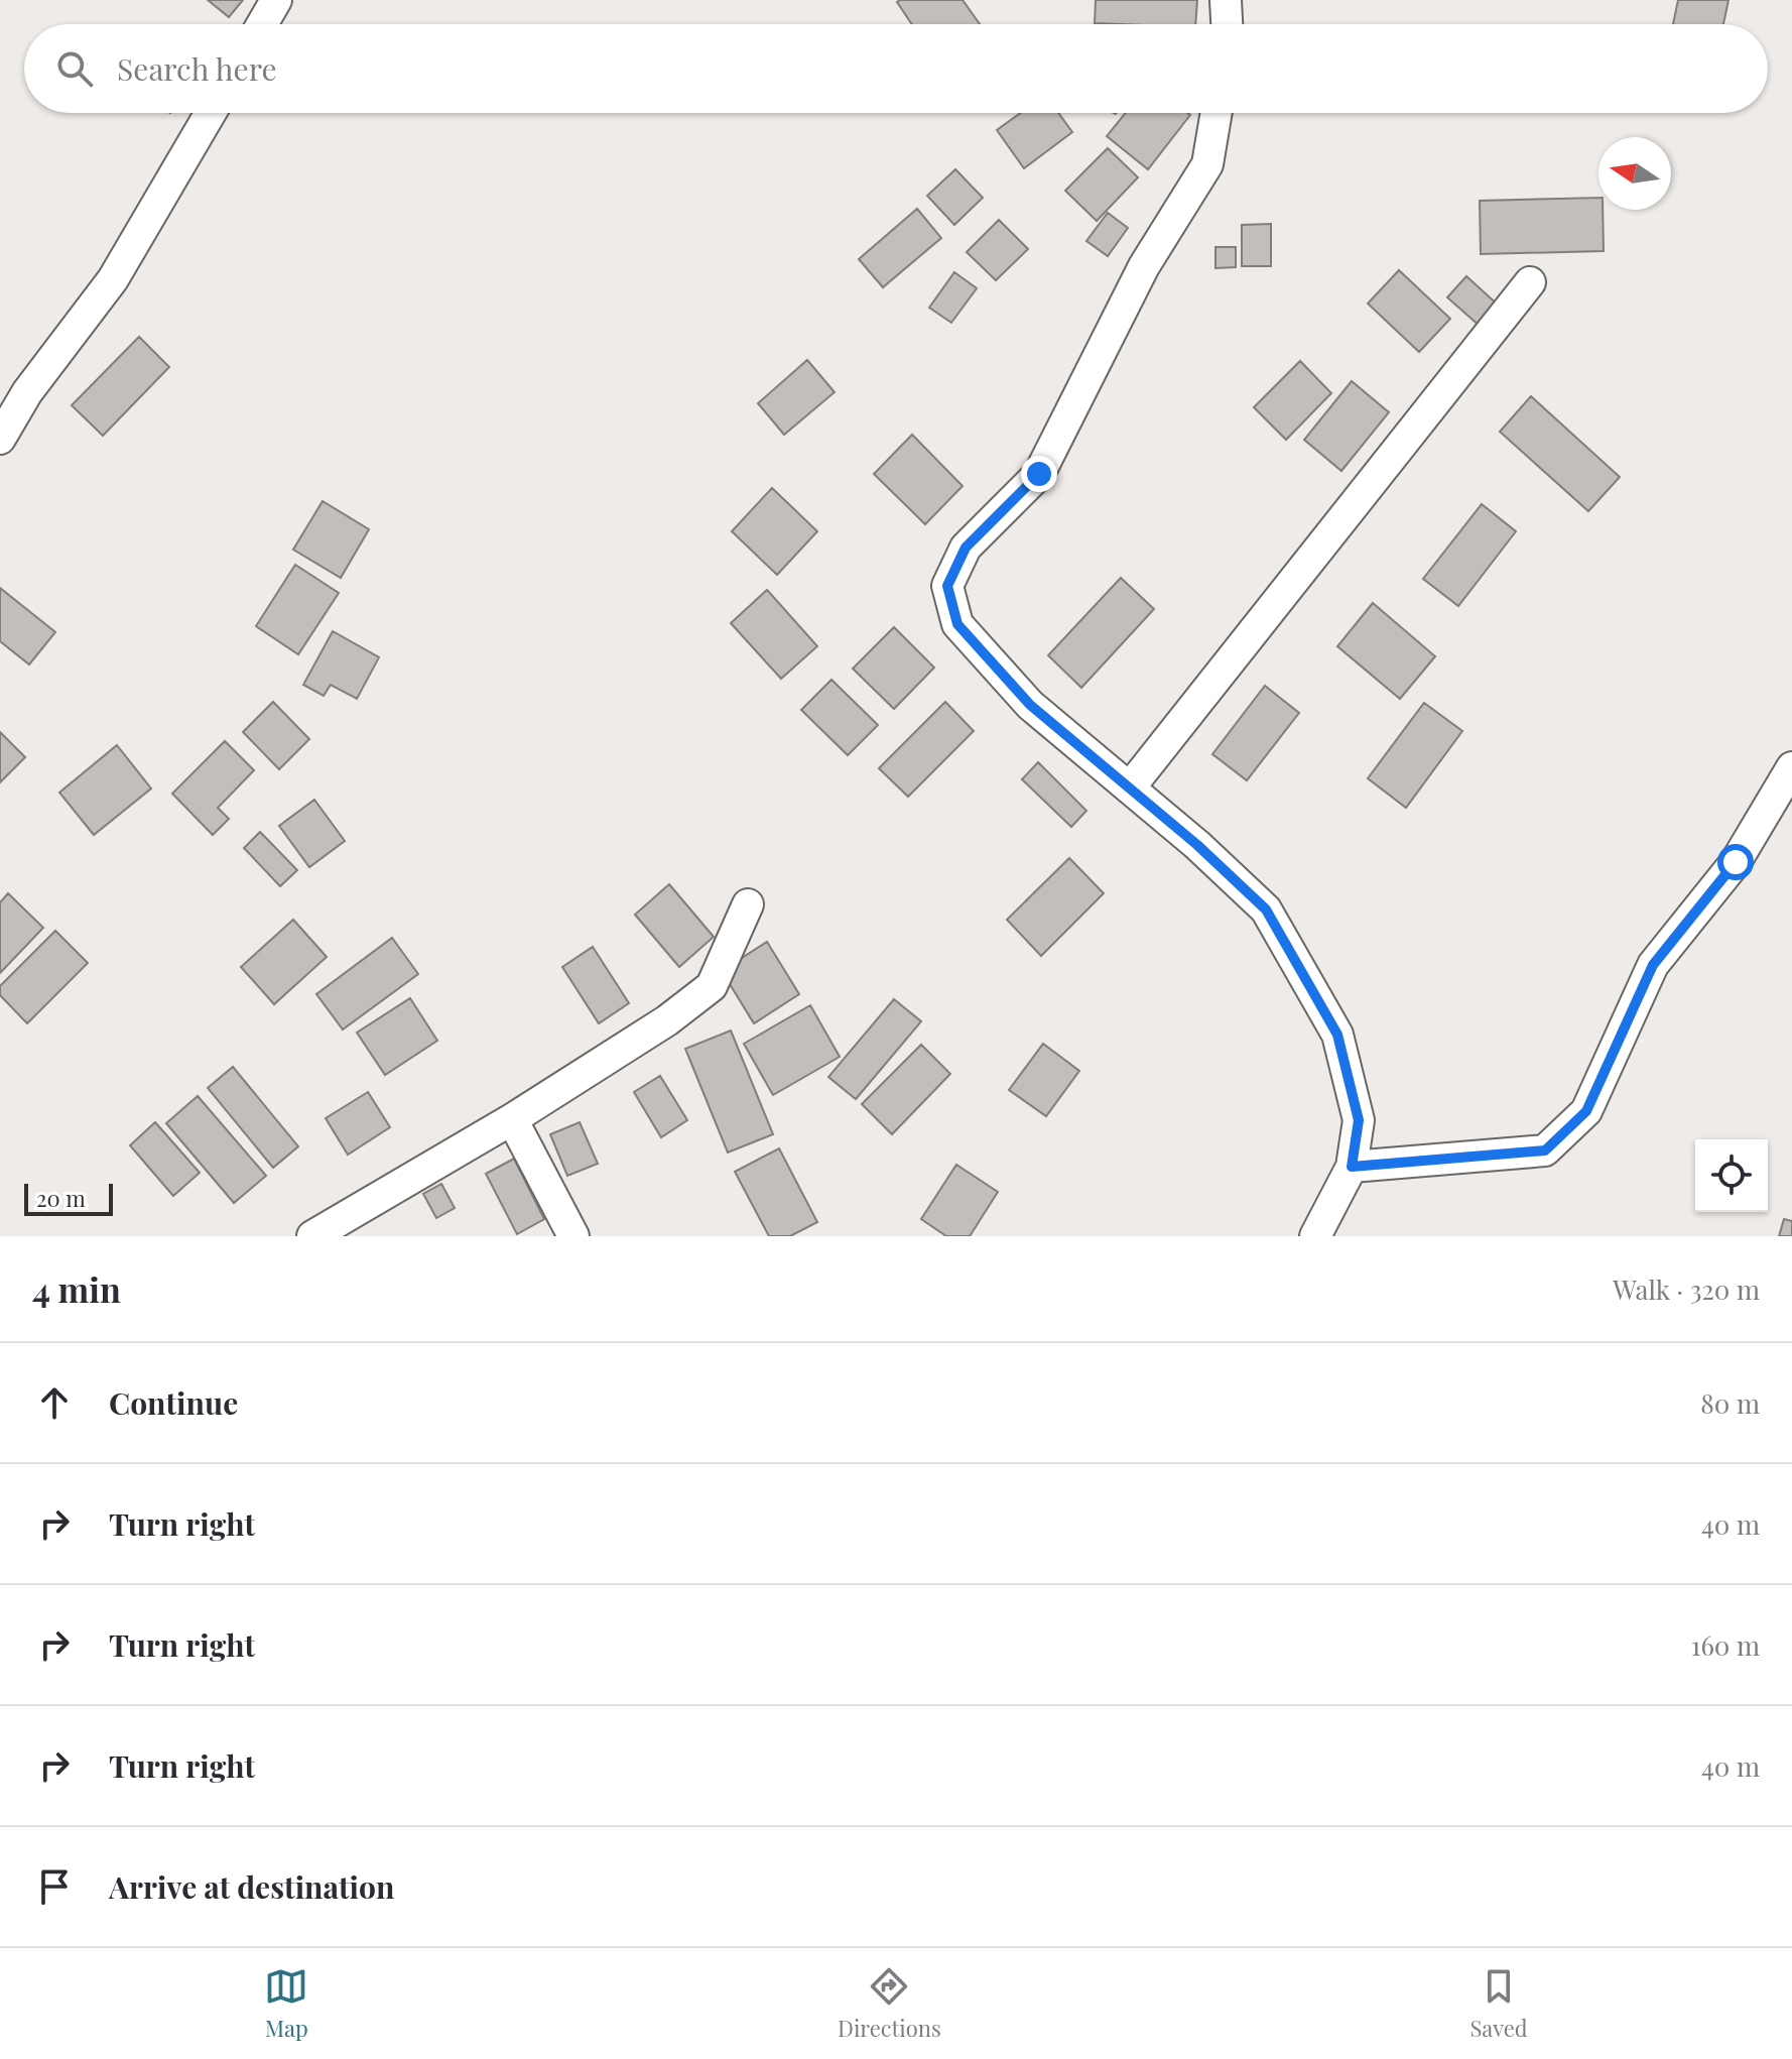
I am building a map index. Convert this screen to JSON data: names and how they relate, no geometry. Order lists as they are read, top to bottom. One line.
{"scale_bar":"20 m","north":"left","page":{"search":"Search here","scale":"20 m","heading":["4 min","Walk · 320 m"],"list":[["Continue","80 m"],["Turn right","40 m"],["Turn right","160 m"],["Turn right","40 m"],"Arrive at destination"],"nav":["Map","Directions","Saved"]}}
